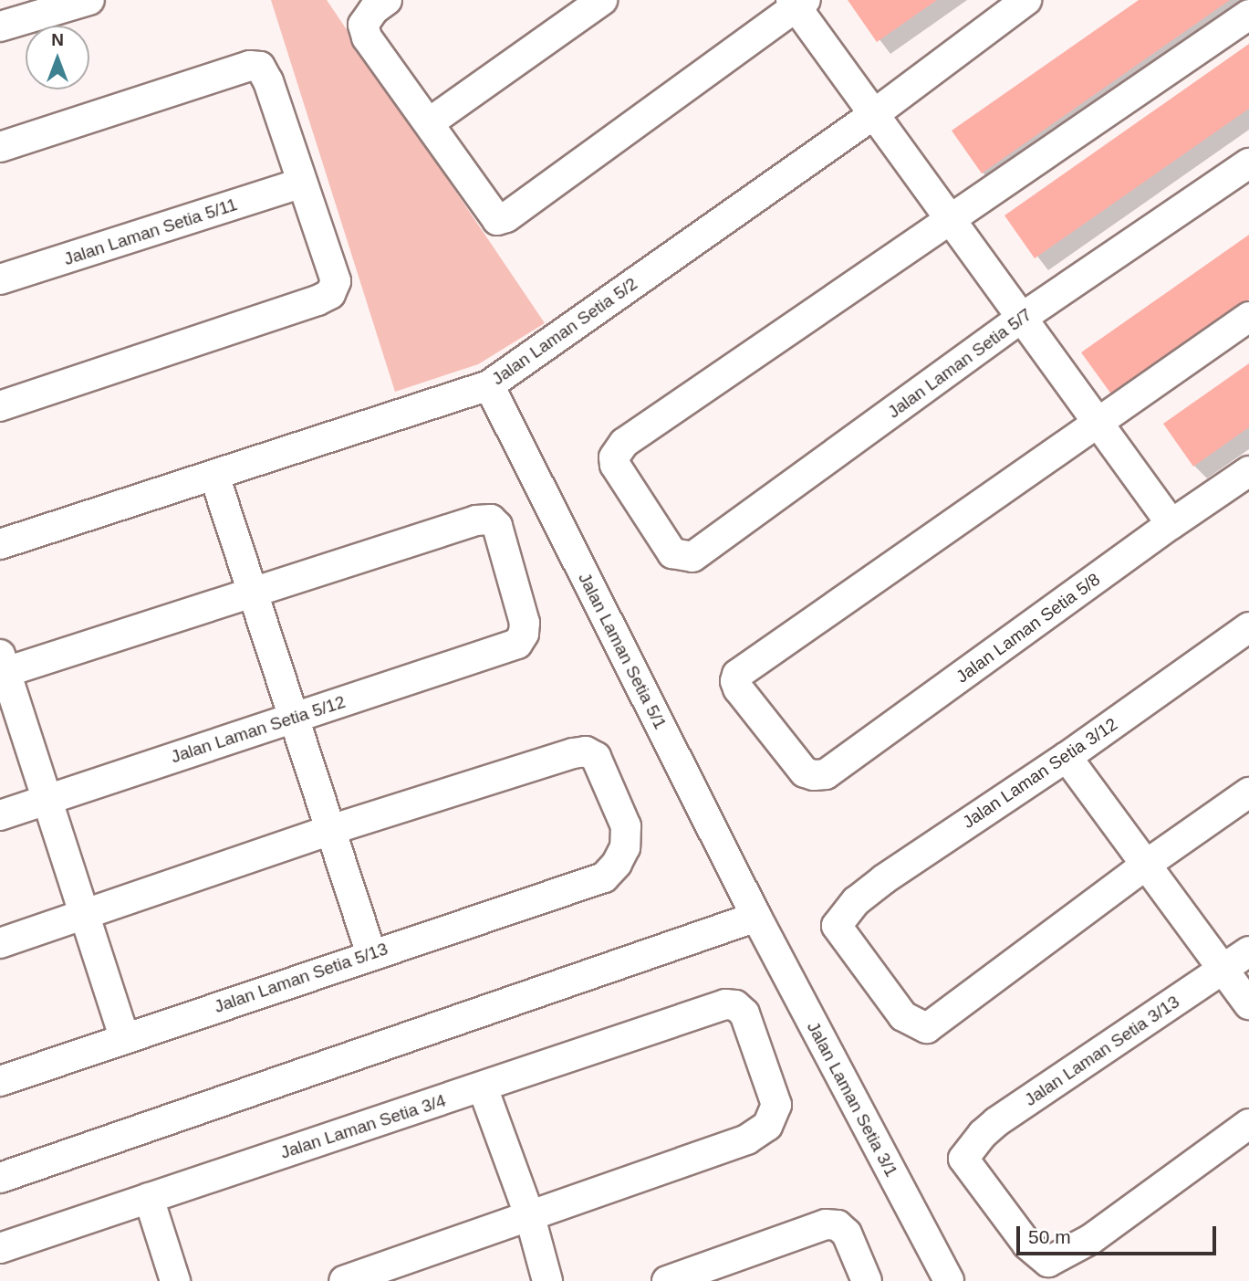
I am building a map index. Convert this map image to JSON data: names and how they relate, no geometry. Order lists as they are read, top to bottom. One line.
{"streets":{"street":["Jalan Laman Setia 5/11","Jalan Laman Setia 5/2","Jalan Laman Setia 5/7","Jalan Laman Setia 5/8","Jalan Laman Setia 5/1","Jalan Laman Setia 5/12","Jalan Laman Setia 3/12","Jalan Laman Setia 5/13","Jalan Laman Setia 3/13","Jalan Laman Setia 3/1","Jalan Laman Setia 3/4"]},"crossings":[["Jalan Laman Setia 5/2","Jalan Laman Setia 5/1"],["Jalan Laman Setia 5/1","Jalan Laman Setia 3/1"]],"scale_bar":"50 m","north":"top"}
